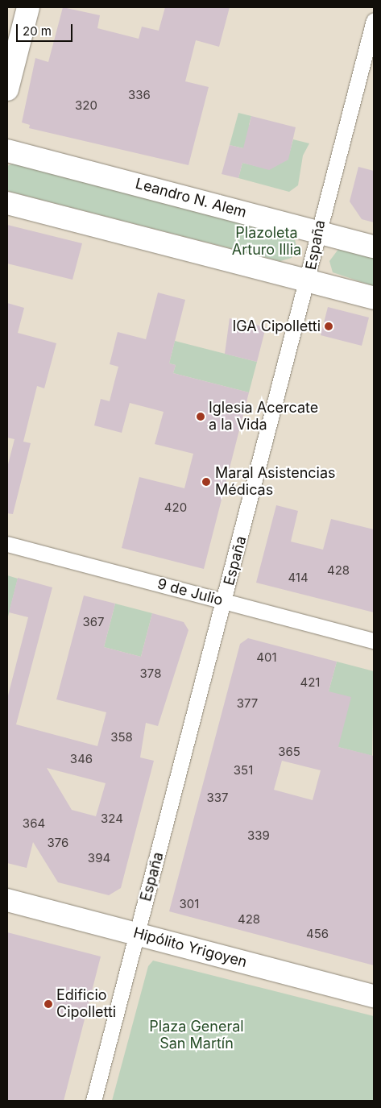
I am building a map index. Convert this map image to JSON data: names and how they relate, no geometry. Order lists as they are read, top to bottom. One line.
{"streets":{"main road":["Leandro N. Alem","Hipólito Yrigoyen"],"street":["España","9 de Julio"]},"crossings":[["Leandro N. Alem","España"],["España","9 de Julio"],["España","Hipólito Yrigoyen"]],"parks":["Plazoleta Arturo Illia","Plaza General San Martín"],"places":["IGA Cipolletti","Iglesia Acercate a la Vida","Maral Asistencias Médicas","Edificio Cipolletti"],"house_numbers":["336","320","420","428","414","367","401","378","421","377","358","365","346","351","337","324","364","339","376","394","301","428","456"],"scale_bar":"20 m"}
